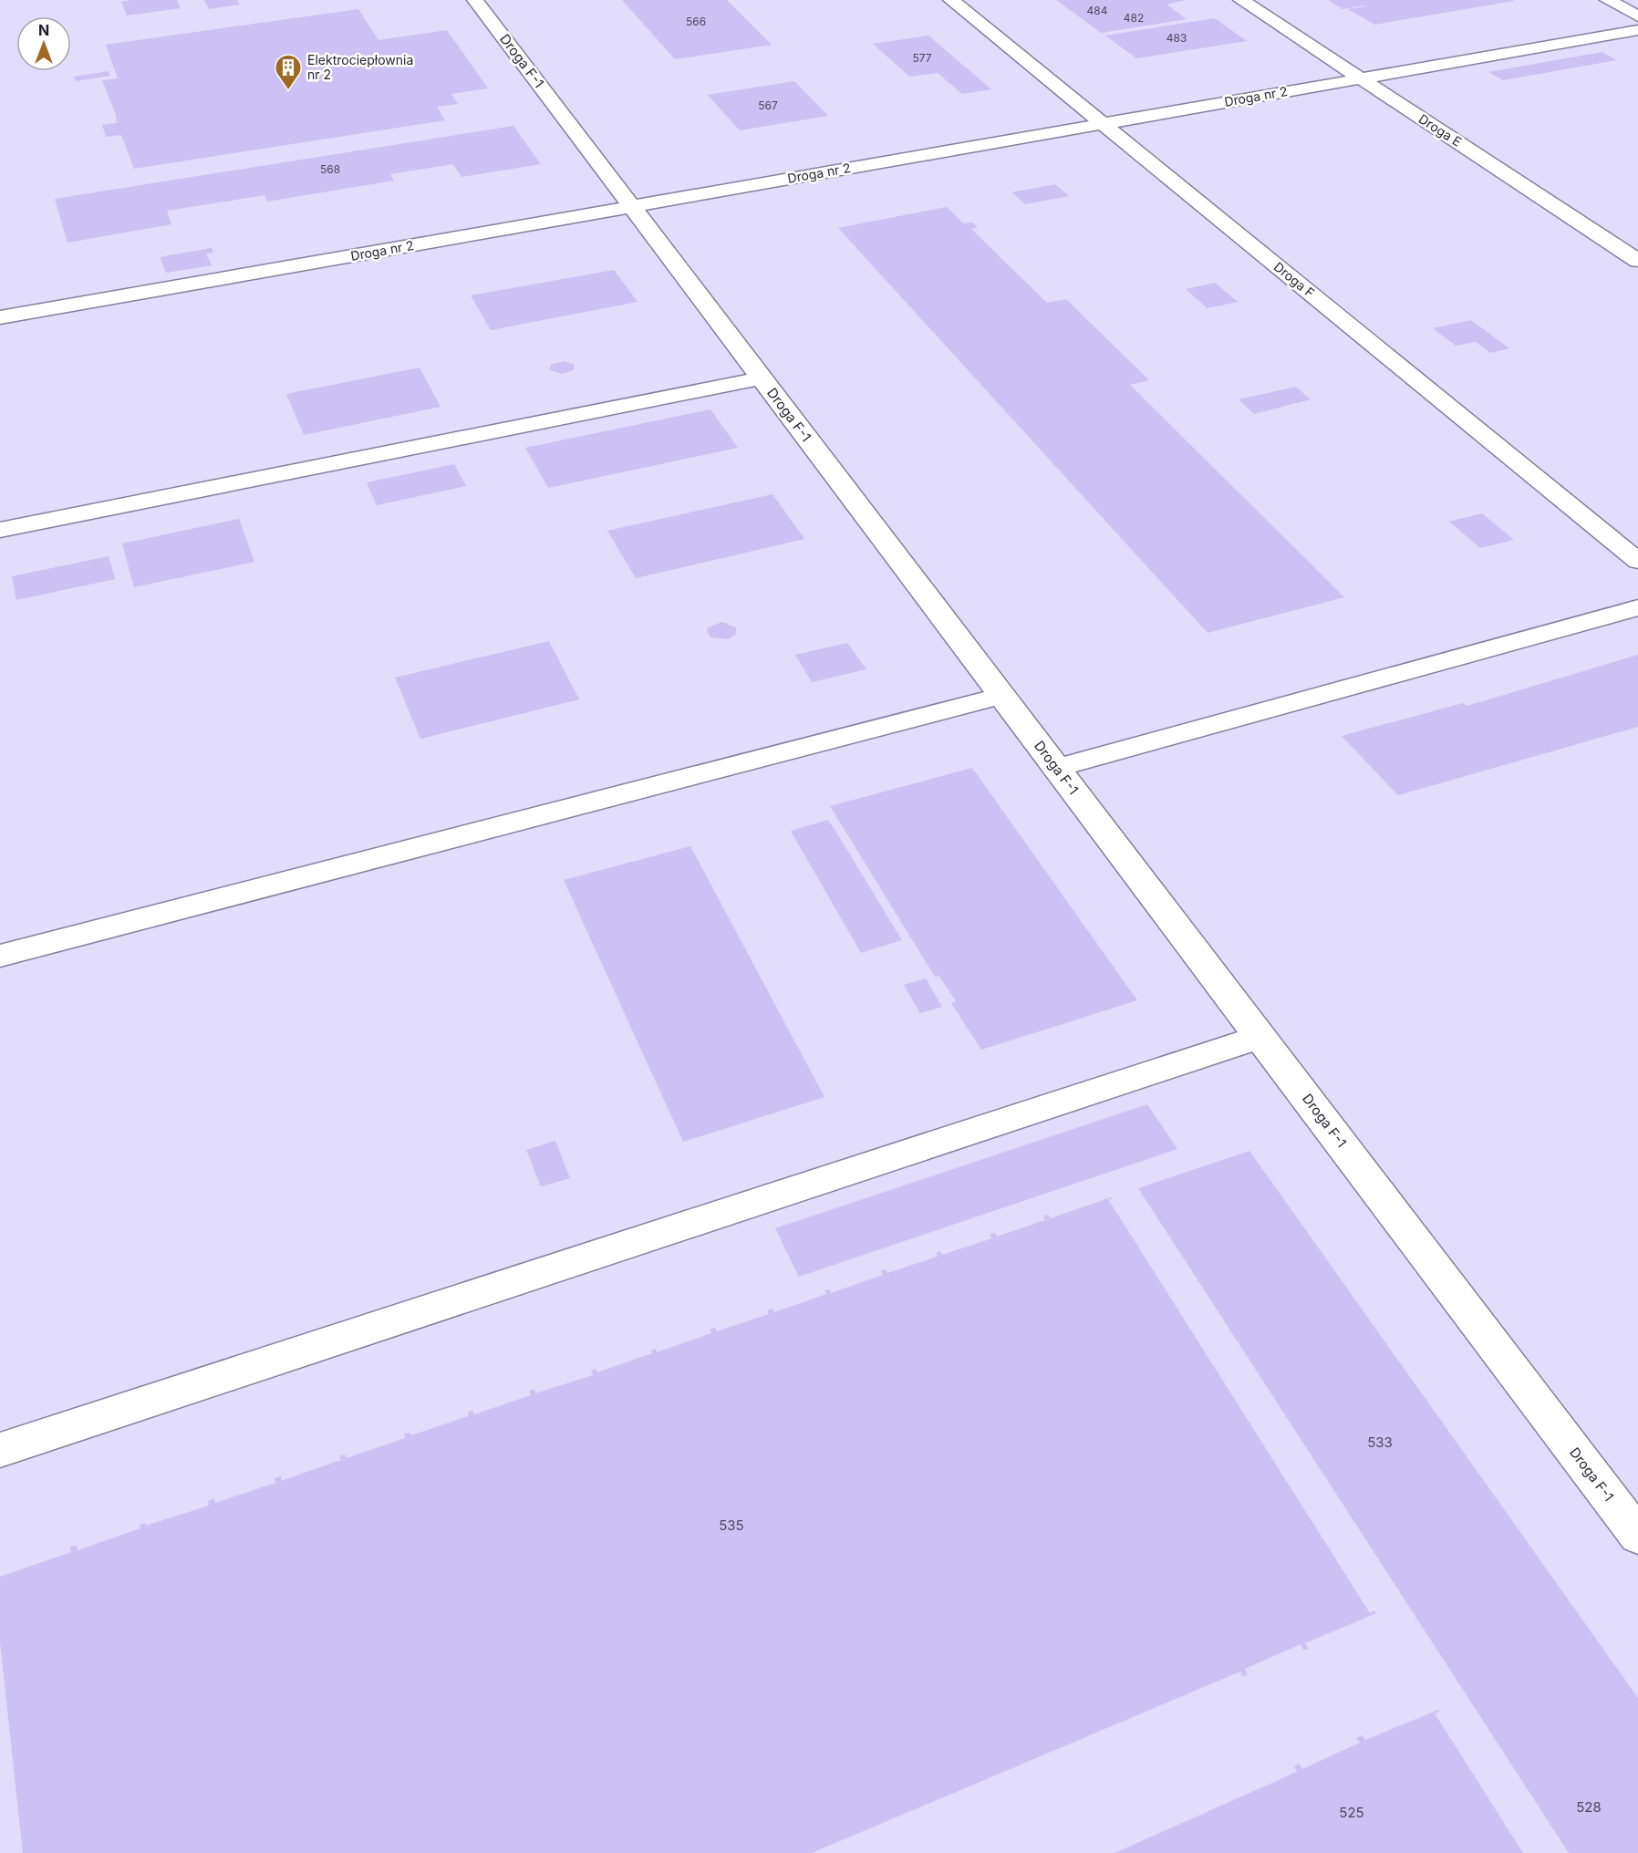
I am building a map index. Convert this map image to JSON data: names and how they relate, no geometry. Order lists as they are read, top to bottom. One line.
{"streets":{"lane":["Droga F-1","Droga nr 2","Droga E","Droga F"]},"crossings":[["Droga F-1","Droga nr 2"],["Droga nr 2","Droga E"],["Droga nr 2","Droga F"]],"places":{"building":["Elektrociepłownia nr 2"]},"house_numbers":["484","482","566","483","577","567","568","533","535","528","525"],"north":"top"}
